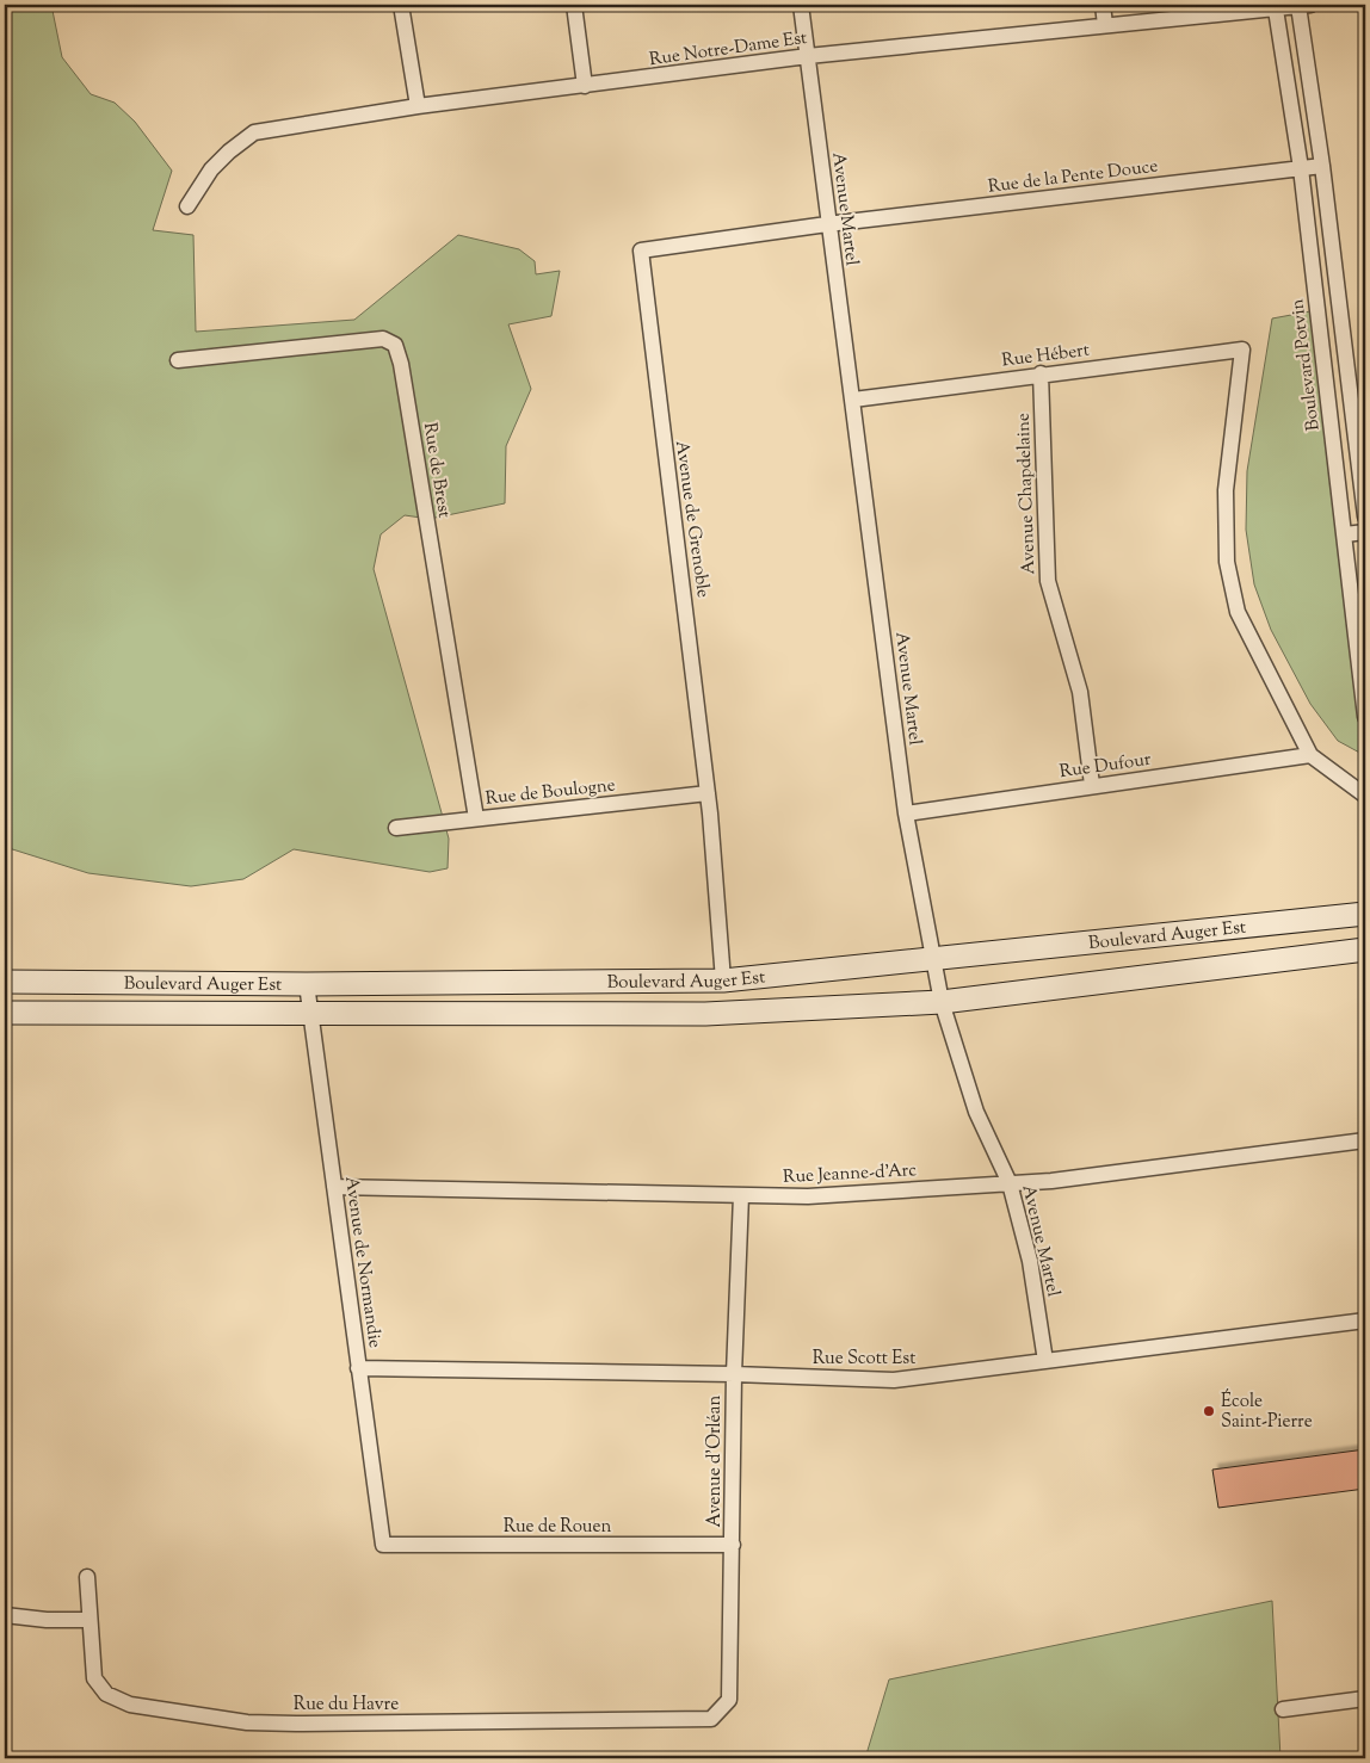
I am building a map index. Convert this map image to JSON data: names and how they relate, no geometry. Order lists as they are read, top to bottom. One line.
{"streets":{"main road":["Boulevard Auger Est"],"street":["Rue Notre-Dame Est","Rue de la Pente Douce","Avenue Martel","Rue Hébert","Boulevard Potvin","Rue de Brest","Avenue Chapdelaine","Avenue de Grenoble","Rue Dufour","Rue de Boulogne","Rue Jeanne-d'Arc","Avenue de Normandie","Rue Scott Est","Avenue d'Orléan","Rue de Rouen","Rue du Havre"]},"crossings":[["Rue Notre-Dame Est","Avenue Martel"],["Rue Notre-Dame Est","Boulevard Potvin"],["Rue de la Pente Douce","Avenue Martel"],["Rue de la Pente Douce","Boulevard Potvin"],["Rue de la Pente Douce","Avenue de Grenoble"],["Avenue Martel","Rue Hébert"],["Avenue Martel","Avenue de Grenoble"],["Avenue Martel","Rue Dufour"],["Avenue Martel","Boulevard Auger Est"],["Avenue Martel","Rue Jeanne-d'Arc"],["Avenue Martel","Rue Scott Est"],["Rue Hébert","Avenue Chapdelaine"],["Rue Hébert","Rue Dufour"],["Rue de Brest","Rue de Boulogne"],["Avenue Chapdelaine","Rue Dufour"],["Avenue de Grenoble","Rue de Boulogne"],["Avenue de Grenoble","Boulevard Auger Est"],["Boulevard Auger Est","Avenue de Normandie"],["Rue Jeanne-d'Arc","Avenue de Normandie"],["Rue Jeanne-d'Arc","Avenue d'Orléan"],["Avenue de Normandie","Rue Scott Est"],["Avenue de Normandie","Rue de Rouen"],["Rue Scott Est","Avenue d'Orléan"],["Avenue d'Orléan","Rue de Rouen"],["Avenue d'Orléan","Rue du Havre"]],"places":["École Saint-Pierre"]}
